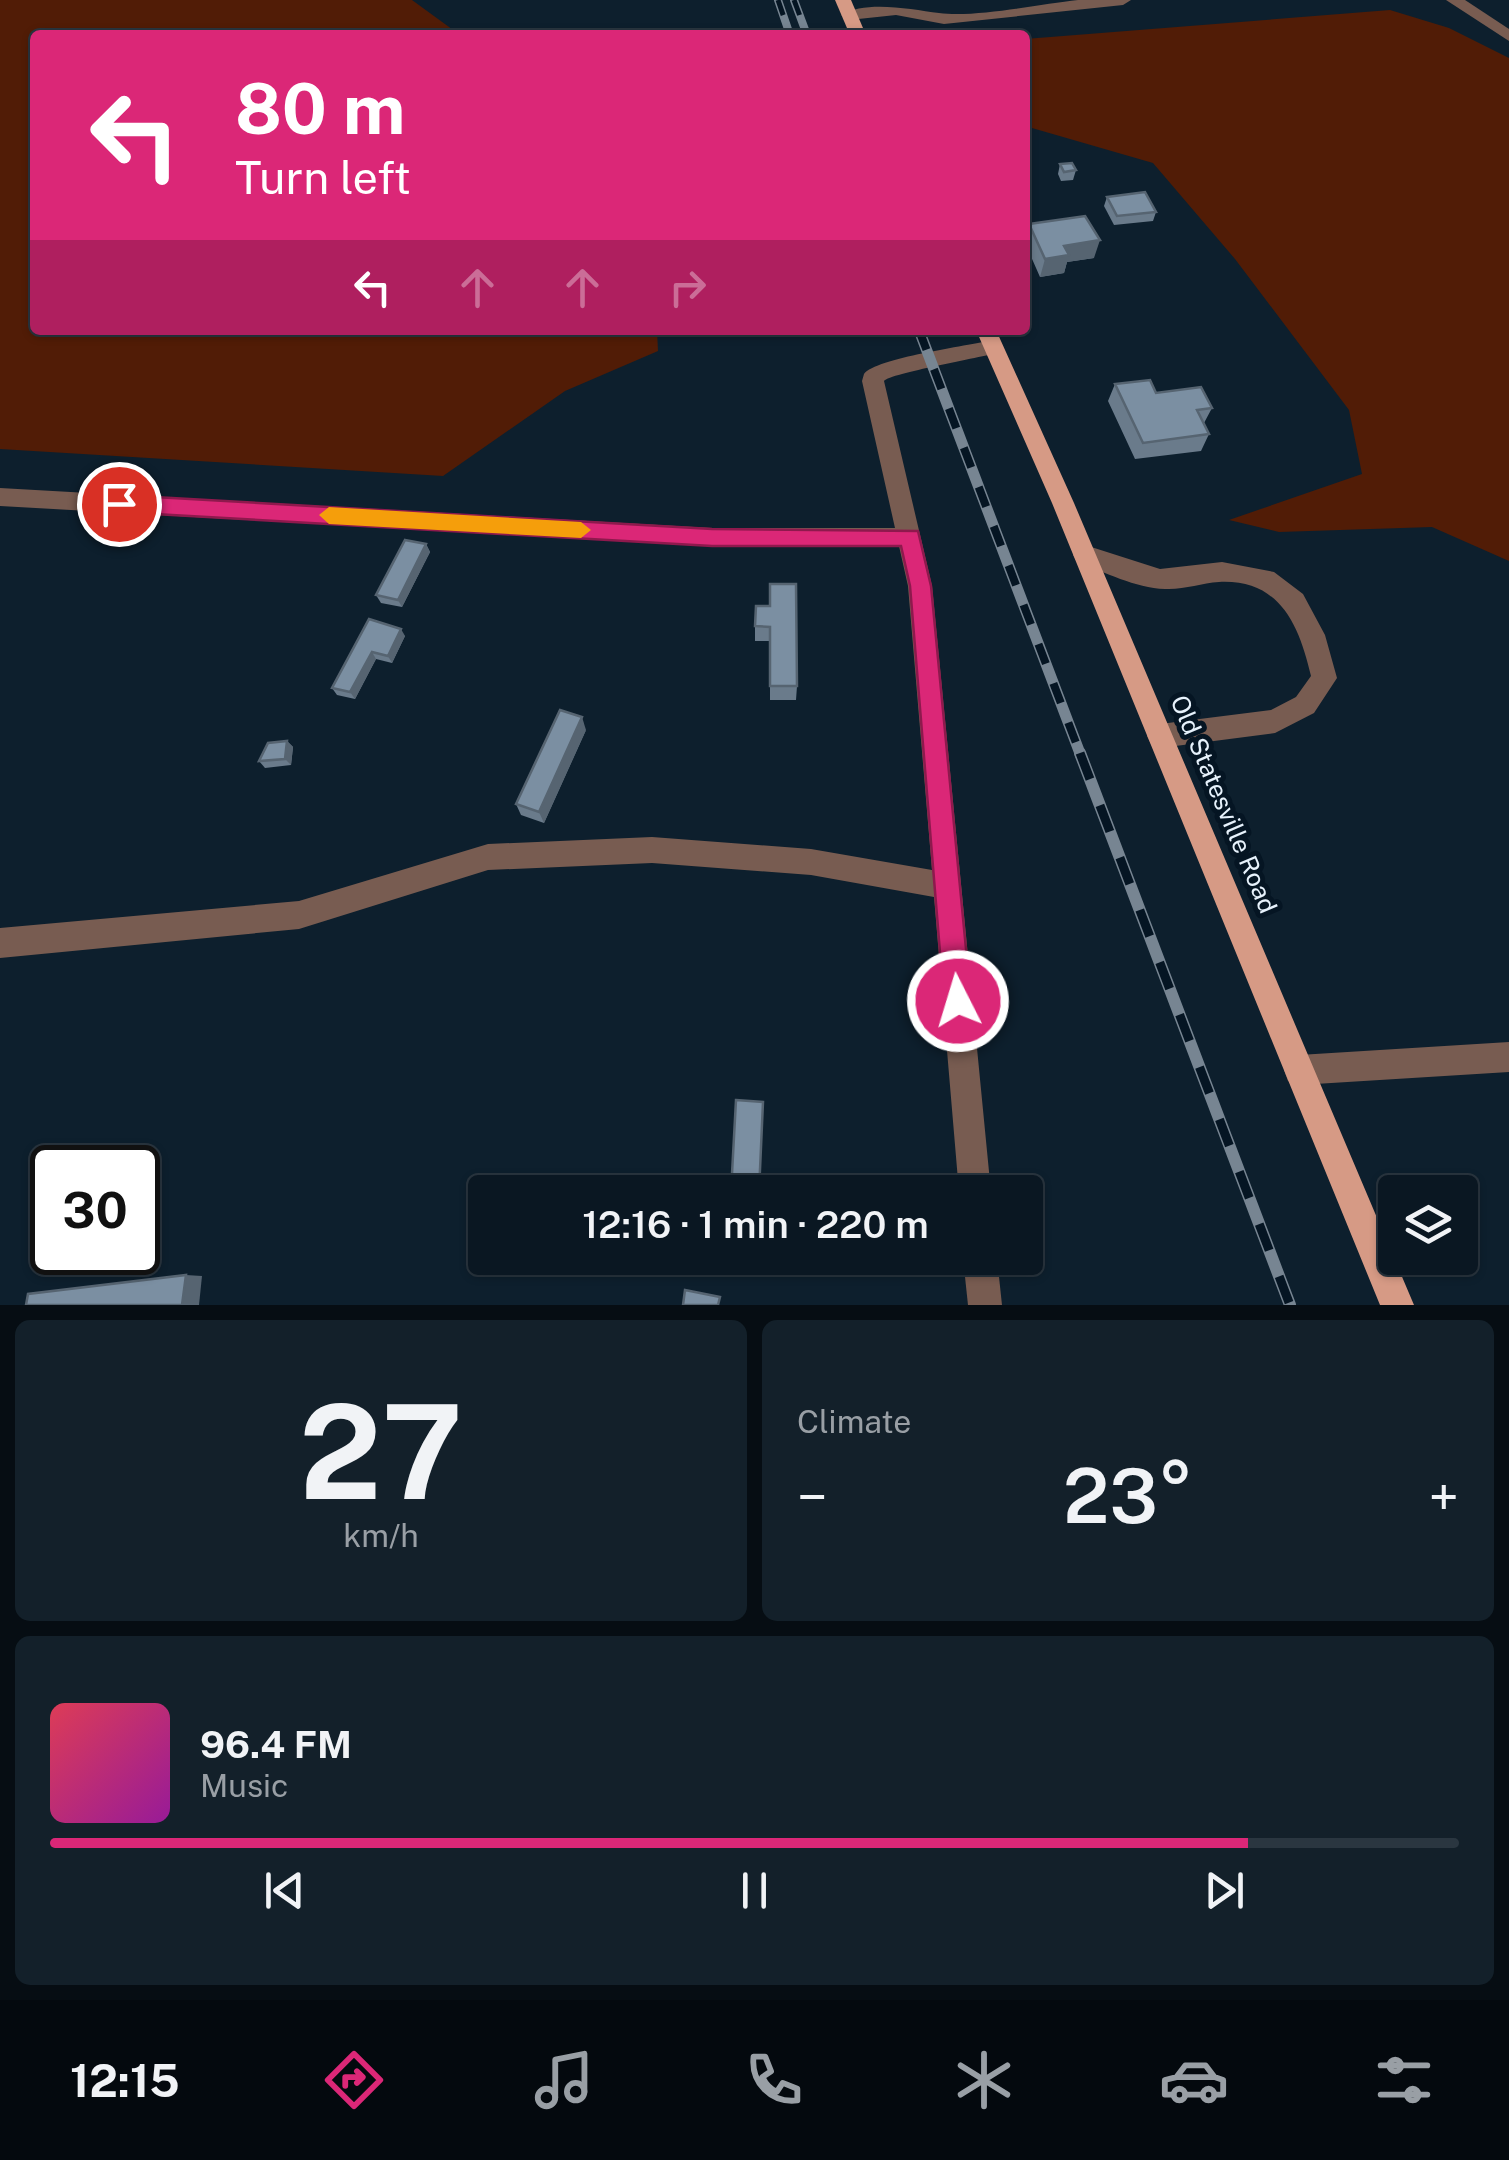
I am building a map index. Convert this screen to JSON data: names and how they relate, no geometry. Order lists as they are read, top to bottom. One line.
{"streets":{"main road":["Old Statesville Road"]},"page":{"turn":["80 m","Turn left"],"limit":"30","trip":"12:16 · 1 min · 220 m","tile":[["27","km/h"],"Climate"],"heat":["−","23°","+"],"song":["96.4 FM","Music"],"tabs":"12:15"}}
